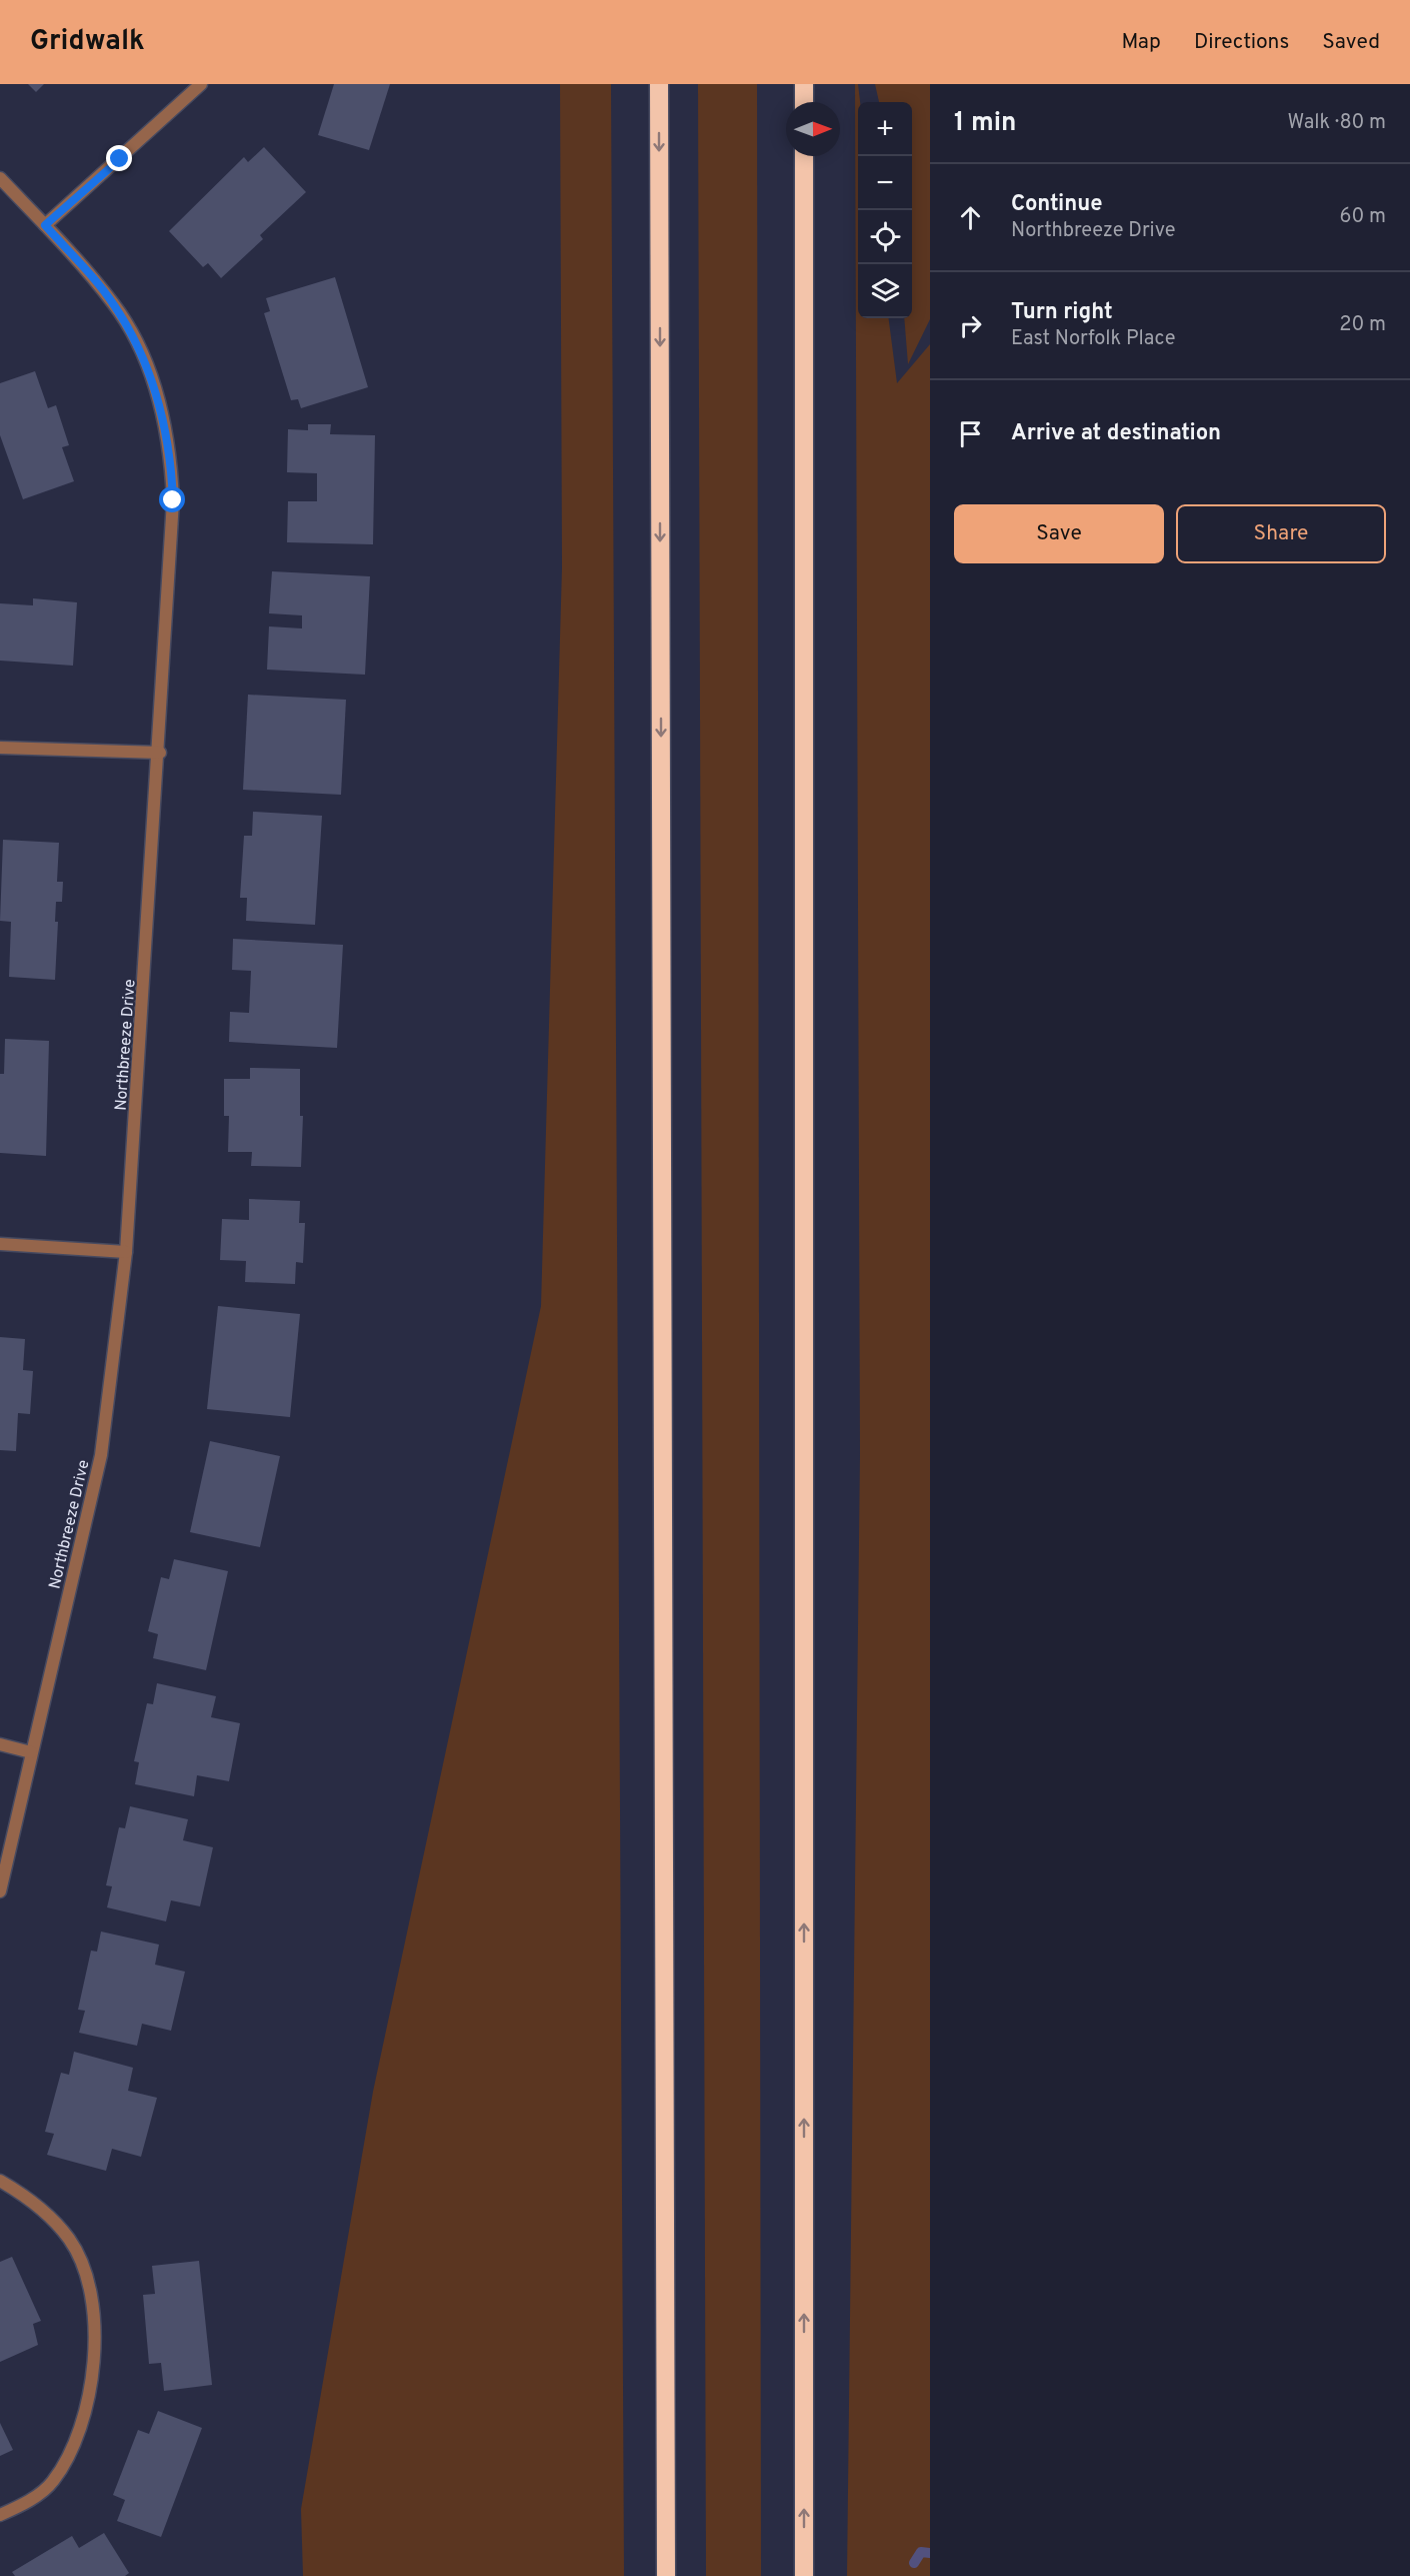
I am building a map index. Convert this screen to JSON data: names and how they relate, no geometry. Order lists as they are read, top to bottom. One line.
{"streets":{"street":["Northbreeze Drive"]},"north":"right","page":{"header":"Gridwalk","nav":["Map","Directions","Saved"],"heading":["1 min","Walk · 80 m"],"map_buttons":["+","−"],"list":[["Continue","Northbreeze Drive","60 m"],["Turn right","East Norfolk Place","20 m"],"Arrive at destination"],"buttons":["Save","Share"]}}
